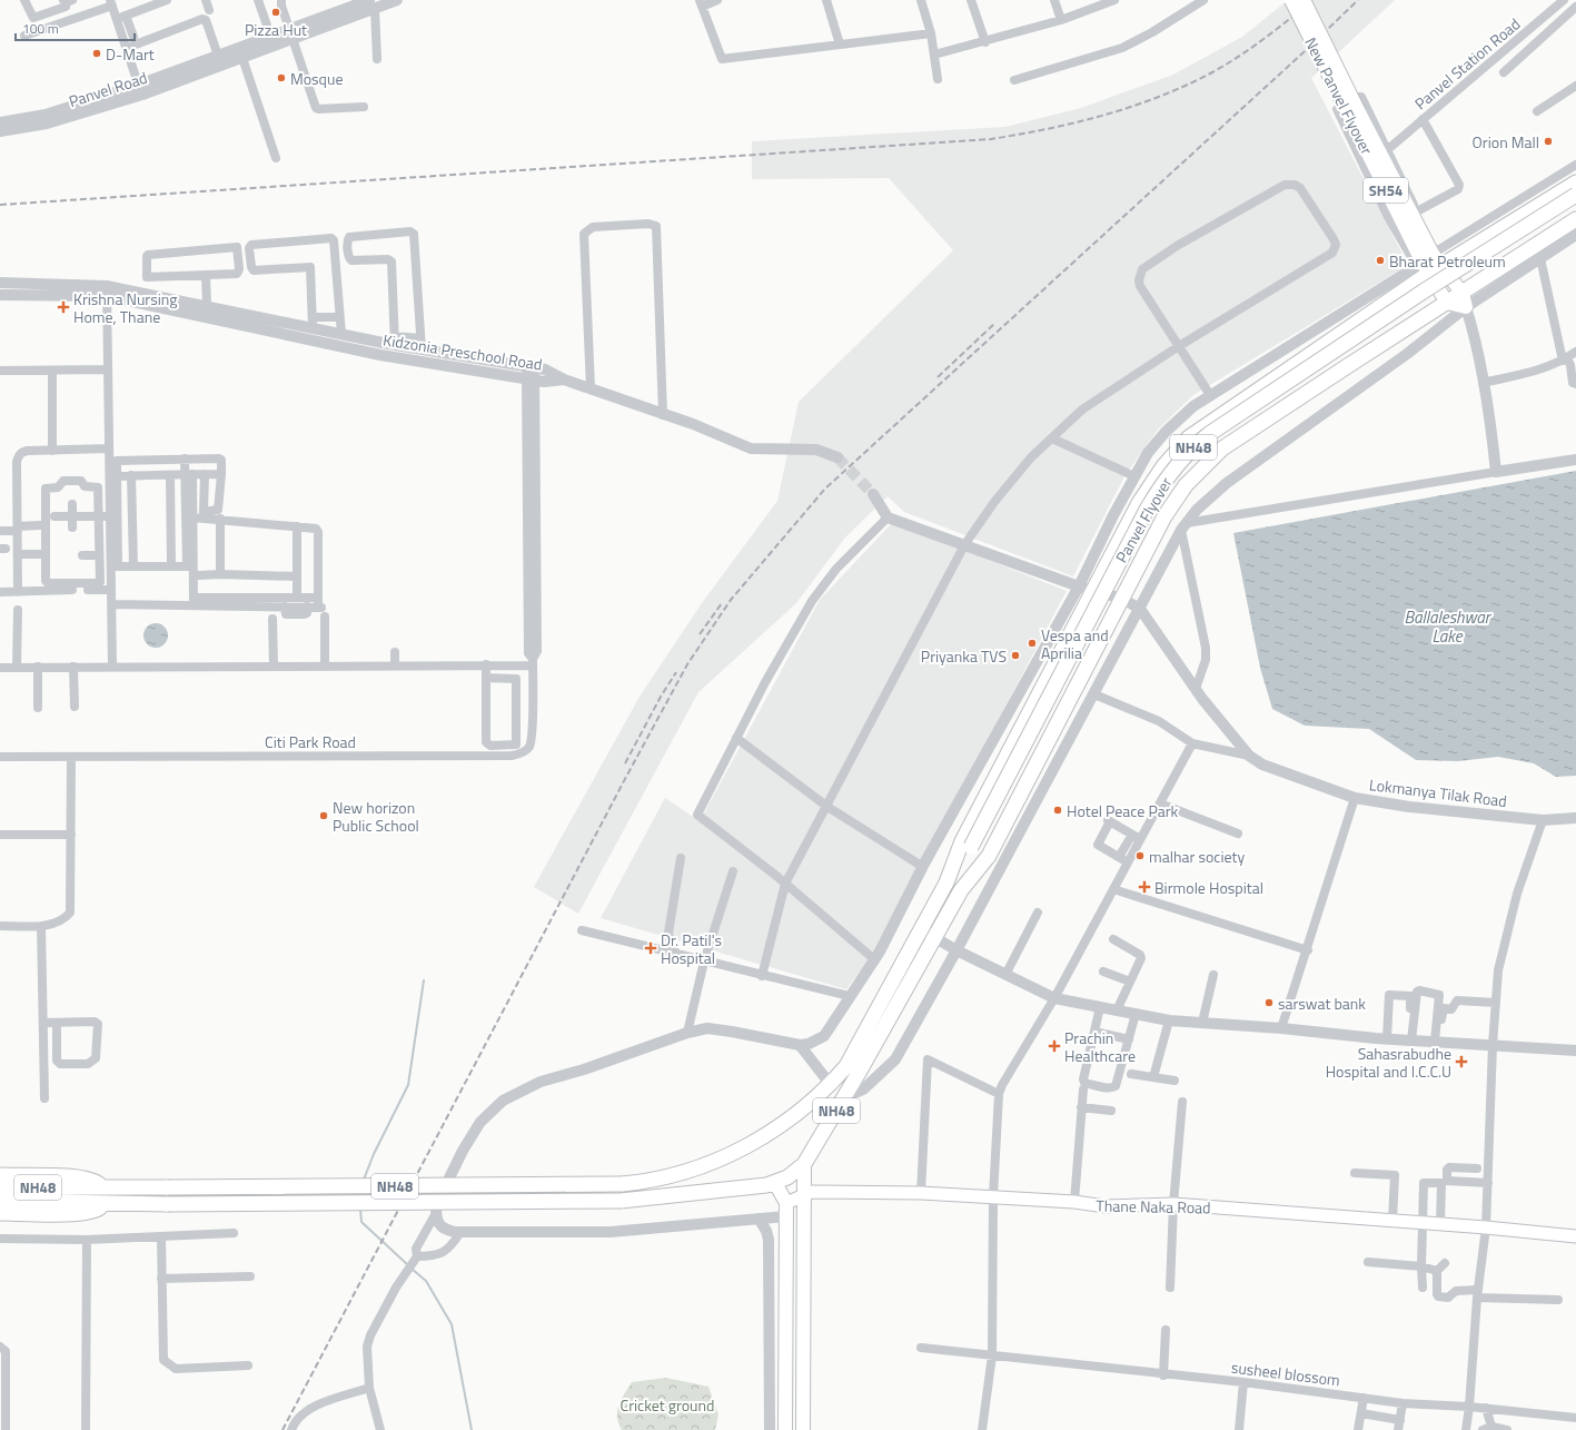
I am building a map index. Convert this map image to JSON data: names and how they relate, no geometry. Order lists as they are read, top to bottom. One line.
{"streets":{"highway":["NH48","Panvel Flyover"],"main road":["New Panvel Flyover","SH54","Thane Naka Road"],"street":["Panvel Station Road","Panvel Road","Kidzonia Preschool Road","Citi Park Road","Lokmanya Tilak Road","susheel blossom"]},"crossings":[["New Panvel Flyover","SH54"],["NH48","Panvel Flyover"]],"water":["Ballaleshwar Lake"],"parks":["Cricket ground"],"places":{"other":["Pizza Hut","D-Mart","Mosque","Orion Mall","Bharat Petroleum","Vespa and Aprilia","Priyanka TVS","Hotel Peace Park","New horizon Public School","malhar society","sarswat bank"],"health":["Krishna Nursing Home, Thane","Birmole Hospital","Dr. Patil's Hospital","Prachin Healthcare","Sahasrabudhe Hospital and I.C.C.U"]},"scale_bar":"100 m"}
